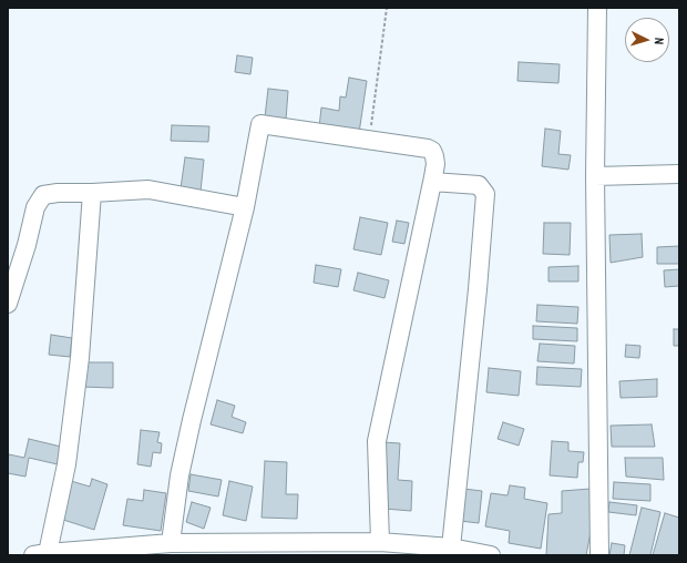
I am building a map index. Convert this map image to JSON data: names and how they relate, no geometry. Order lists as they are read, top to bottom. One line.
{"north":"right"}
